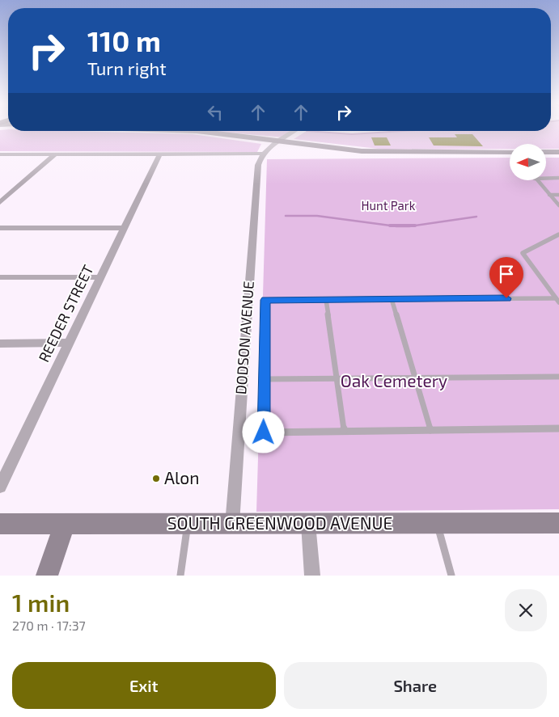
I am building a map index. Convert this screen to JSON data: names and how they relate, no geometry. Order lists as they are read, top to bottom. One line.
{"streets":{"main road":["SOUTH GREENWOOD AVENUE"],"street":["REEDER STREET","DODSON AVENUE"]},"crossings":[["DODSON AVENUE","SOUTH GREENWOOD AVENUE"]],"parks":["Hunt Park","Oak Cemetery"],"places":["Alon"],"north":"left","page":{"turn":["110 m","Turn right"],"heading":["1 min","270 m · 17:37"],"buttons":["Exit","Share"]}}
